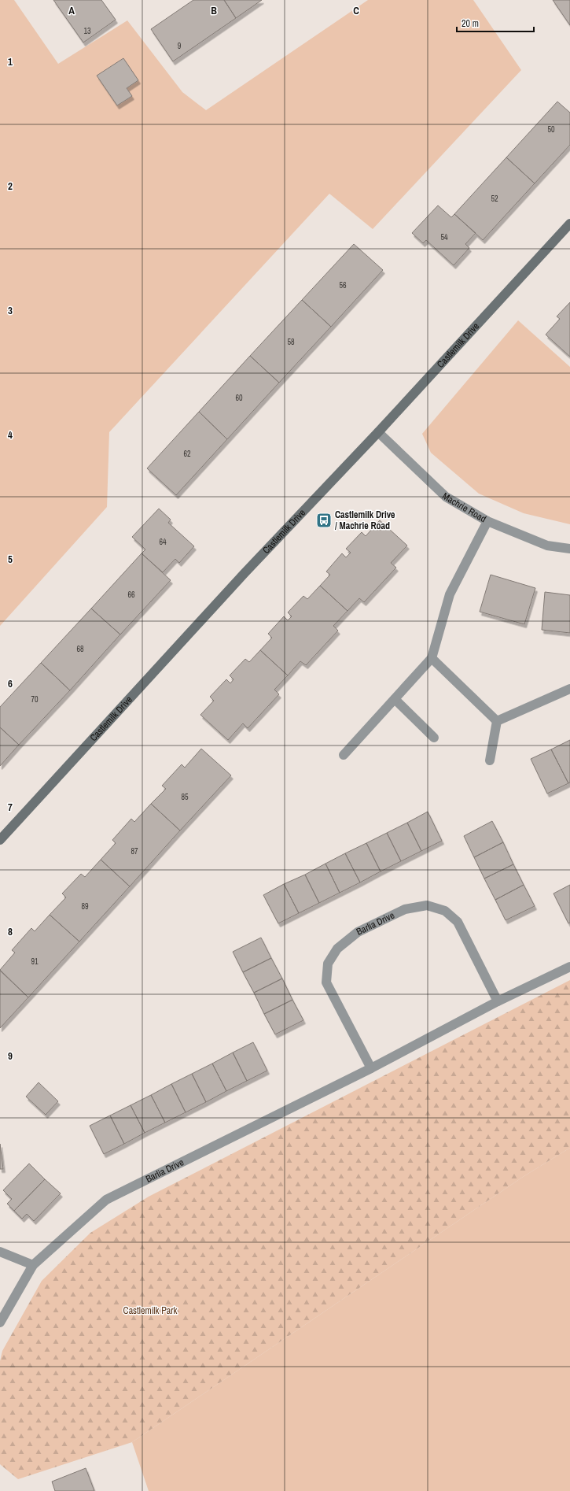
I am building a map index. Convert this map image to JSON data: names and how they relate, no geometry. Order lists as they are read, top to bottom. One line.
{"streets":{"street":["Castlemilk Drive","Machrie Road","Barlia Drive"]},"crossings":[["Castlemilk Drive","Machrie Road"]],"parks":["Castlemilk Park"],"places":{"bus stop":["Castlemilk Drive / Machrie Road"]},"house_numbers":["13","9","50","52","54","56","58","60","62","64","66","68","70","85","87","89","91"],"scale_bar":"20 m","grid":{"columns":["A","B","C"],"rows":["1","2","3","4","5","6","7","8","9"]}}
